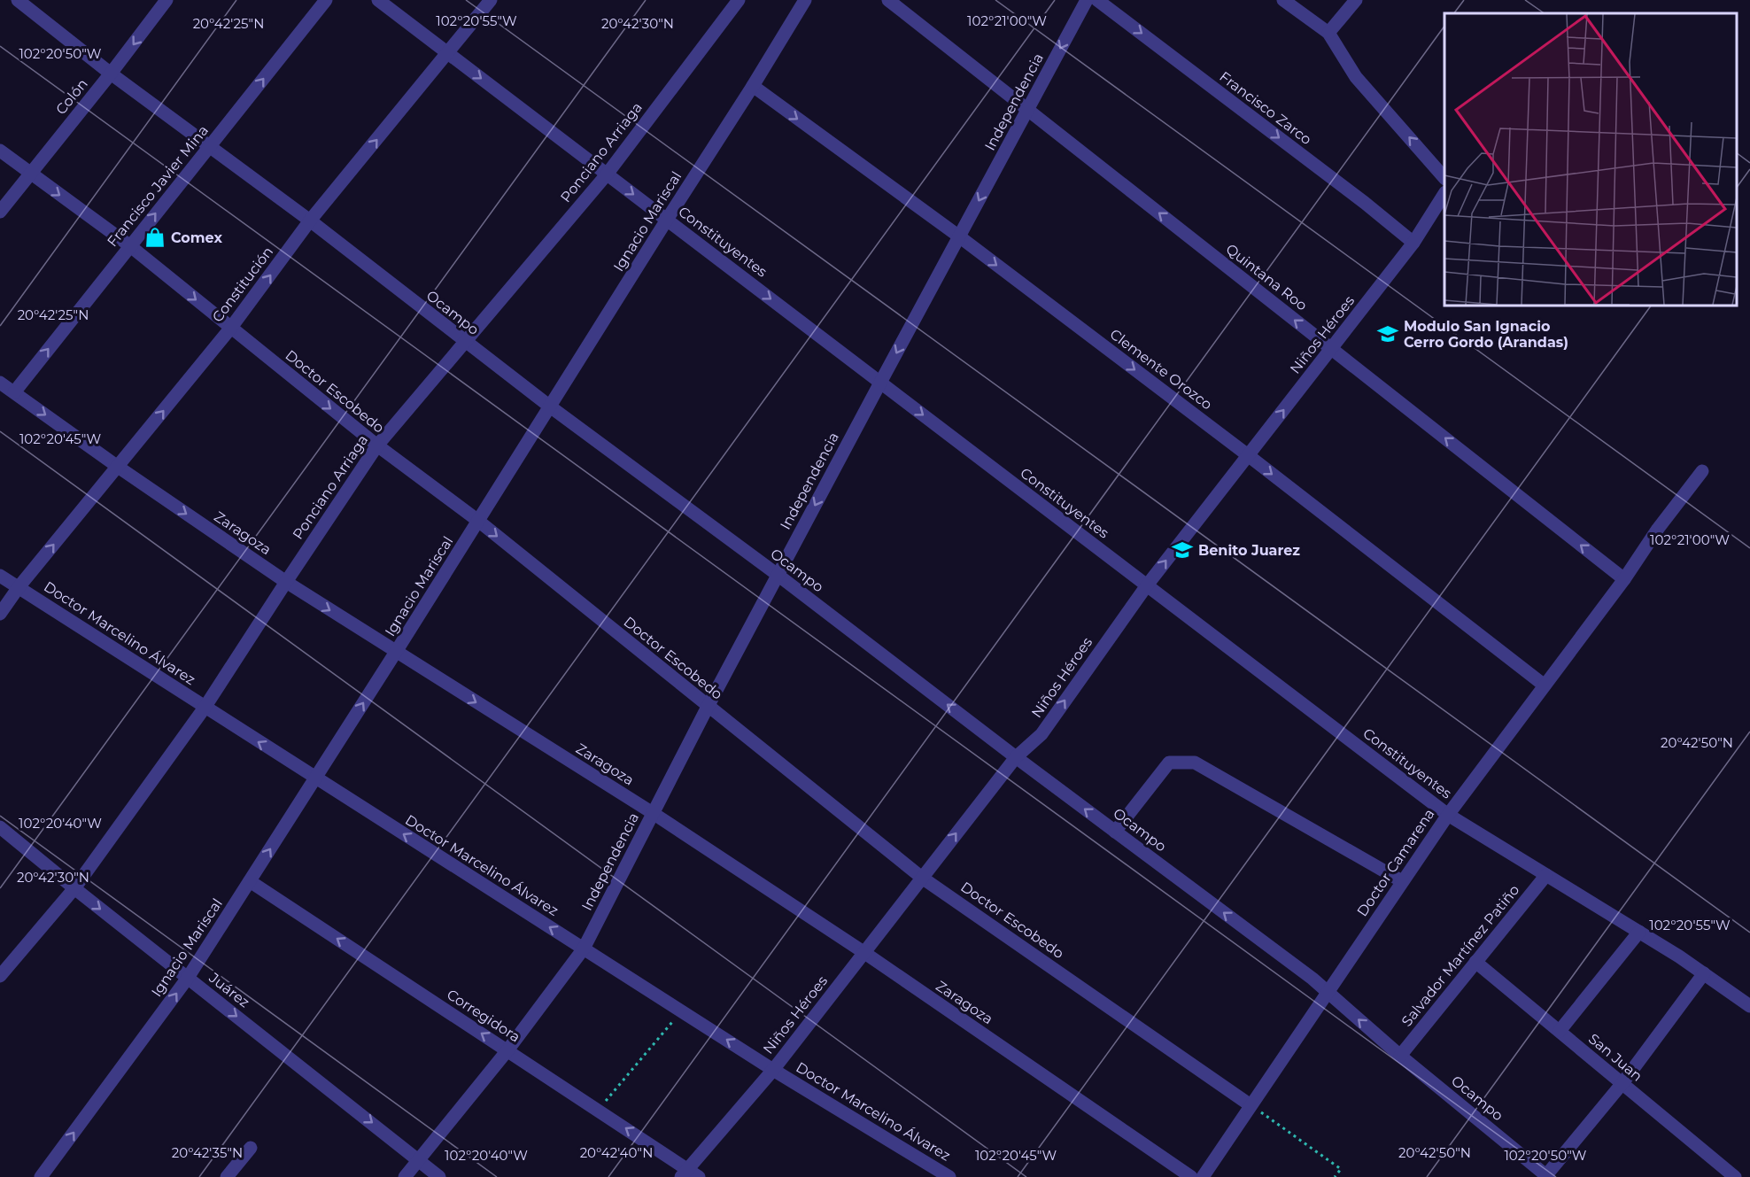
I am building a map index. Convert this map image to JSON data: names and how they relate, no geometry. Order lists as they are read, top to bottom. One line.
{"streets":{"street":["Colón","Independencia","Francisco Zarco","Ponciano Arriaga","Francisco Javier Mina","Ignacio Mariscal","Constituyentes","Quintana Roo","Constitución","Ocampo","Niños Héroes","Clemente Orozco","Doctor Escobedo","Zaragoza","Doctor Marcelino Álvarez","Doctor Camarena","Salvador Martínez Patiño","Juárez","Corregidora","San Juan"]},"crossings":[["Colón","Ocampo"],["Colón","Doctor Escobedo"],["Independencia","Constituyentes"],["Independencia","Quintana Roo"],["Independencia","Ocampo"],["Independencia","Clemente Orozco"],["Independencia","Doctor Escobedo"],["Independencia","Zaragoza"],["Independencia","Doctor Marcelino Álvarez"],["Independencia","Juárez"],["Independencia","Corregidora"],["Francisco Zarco","Niños Héroes"],["Ponciano Arriaga","Constituyentes"],["Ponciano Arriaga","Ocampo"],["Ponciano Arriaga","Doctor Escobedo"],["Ponciano Arriaga","Zaragoza"],["Ponciano Arriaga","Doctor Marcelino Álvarez"],["Ponciano Arriaga","Juárez"],["Francisco Javier Mina","Ocampo"],["Francisco Javier Mina","Doctor Escobedo"],["Francisco Javier Mina","Zaragoza"],["Ignacio Mariscal","Constituyentes"],["Ignacio Mariscal","Ocampo"],["Ignacio Mariscal","Clemente Orozco"],["Ignacio Mariscal","Doctor Escobedo"],["Ignacio Mariscal","Zaragoza"],["Ignacio Mariscal","Doctor Marcelino Álvarez"],["Ignacio Mariscal","Juárez"],["Ignacio Mariscal","Corregidora"],["Constituyentes","Constitución"],["Constituyentes","Niños Héroes"],["Constituyentes","Doctor Camarena"],["Constituyentes","Salvador Martínez Patiño"],["Quintana Roo","Niños Héroes"],["Quintana Roo","Doctor Camarena"],["Constitución","Ocampo"],["Constitución","Doctor Escobedo"],["Constitución","Zaragoza"],["Constitución","Doctor Marcelino Álvarez"],["Ocampo","Niños Héroes"],["Ocampo","Doctor Camarena"],["Ocampo","Salvador Martínez Patiño"],["Niños Héroes","Clemente Orozco"],["Niños Héroes","Doctor Escobedo"],["Niños Héroes","Zaragoza"],["Niños Héroes","Doctor Marcelino Álvarez"],["Niños Héroes","Corregidora"],["Clemente Orozco","Doctor Camarena"],["Doctor Escobedo","Doctor Camarena"],["Salvador Martínez Patiño","San Juan"]],"one_way":["Independencia","Francisco Javier Mina","Ignacio Mariscal","Constituyentes","Quintana Roo","Constitución","Ocampo","Niños Héroes","Clemente Orozco","Doctor Escobedo","Zaragoza","Doctor Marcelino Álvarez","Juárez","Corregidora"],"places":{"shop":["Comex"],"school or university":["Modulo San Ignacio Cerro Gordo (Arandas)","Benito Juarez"]},"coordinates":["102°20'55\"W","102°21'00\"W","20°42'25\"N","20°42'30\"N","102°20'50\"W","102°20'45\"W","20°42'50\"N","102°20'40\"W","20°42'35\"N","20°42'40\"N"]}
